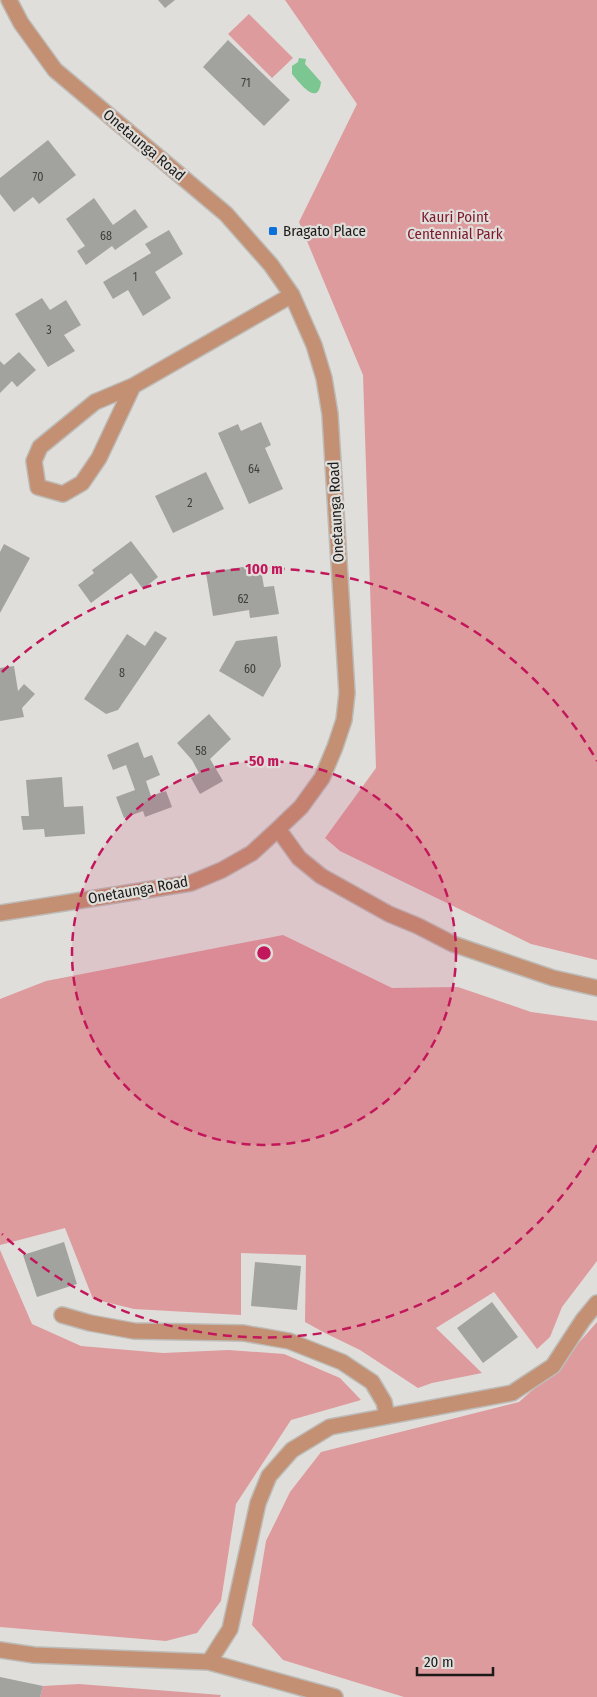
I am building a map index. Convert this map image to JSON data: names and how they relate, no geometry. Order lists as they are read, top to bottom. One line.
{"streets":{"street":["Onetaunga Road"]},"parks":["Kauri Point Centennial Park"],"places":{"transit":["Bragato Place"]},"house_numbers":["71","70","68","1","3","64","2","62","60","8","58"],"scale_bar":"20 m","rings":["100 m","50 m"]}
